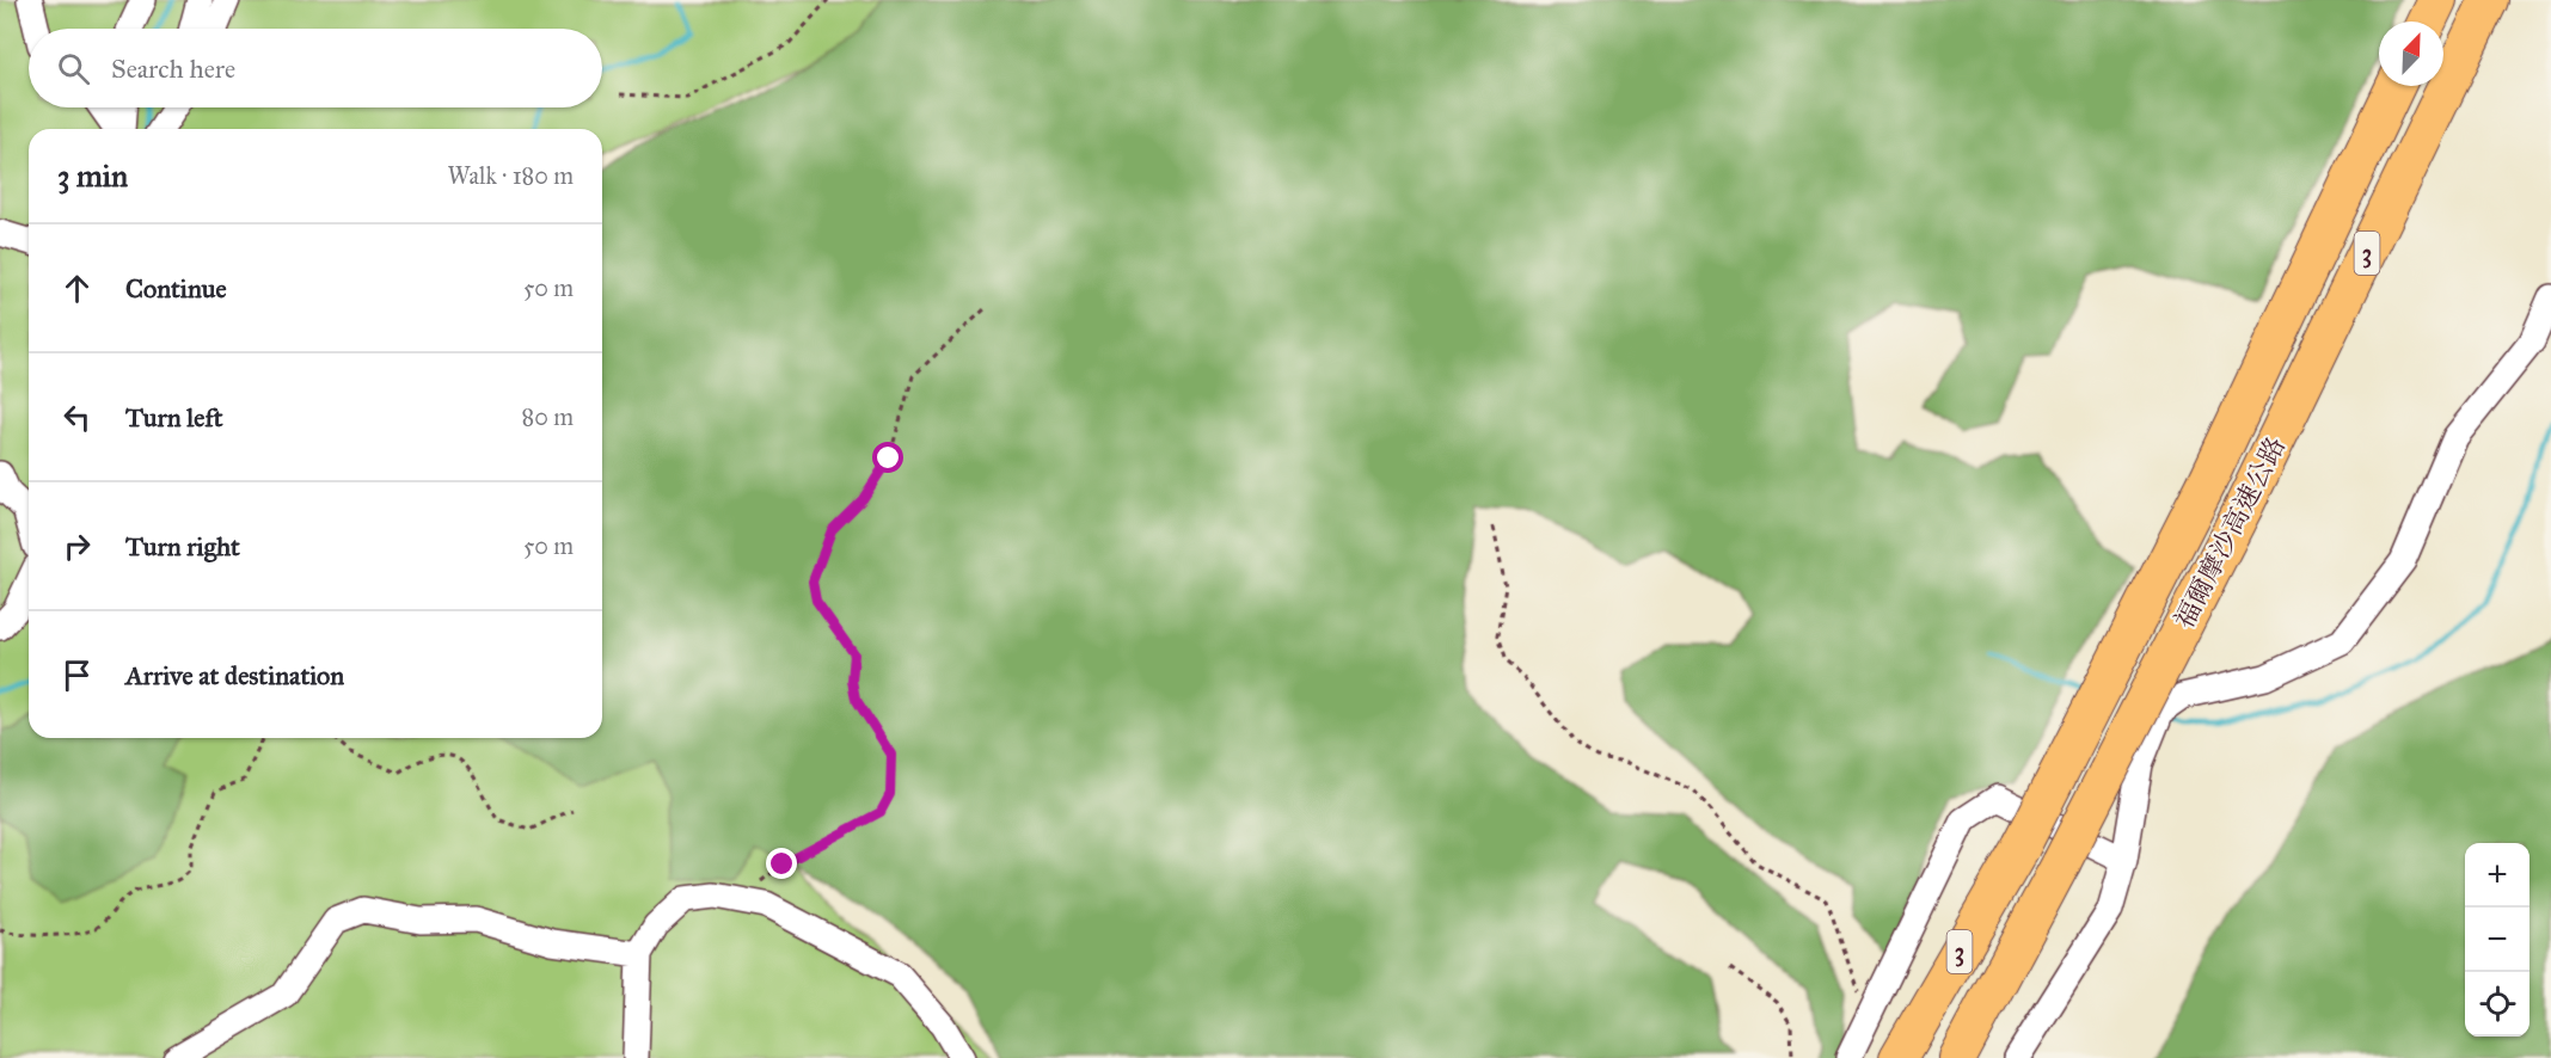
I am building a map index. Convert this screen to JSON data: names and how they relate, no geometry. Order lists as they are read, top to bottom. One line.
{"streets":{"highway":["3","福爾摩沙高速公路"]},"north":"top right","page":{"search":"Search here","heading":["3 min","Walk · 180 m"],"list":[["Continue","50 m"],["Turn left","80 m"],["Turn right","50 m"],"Arrive at destination"],"map_buttons":["+","−"]}}
